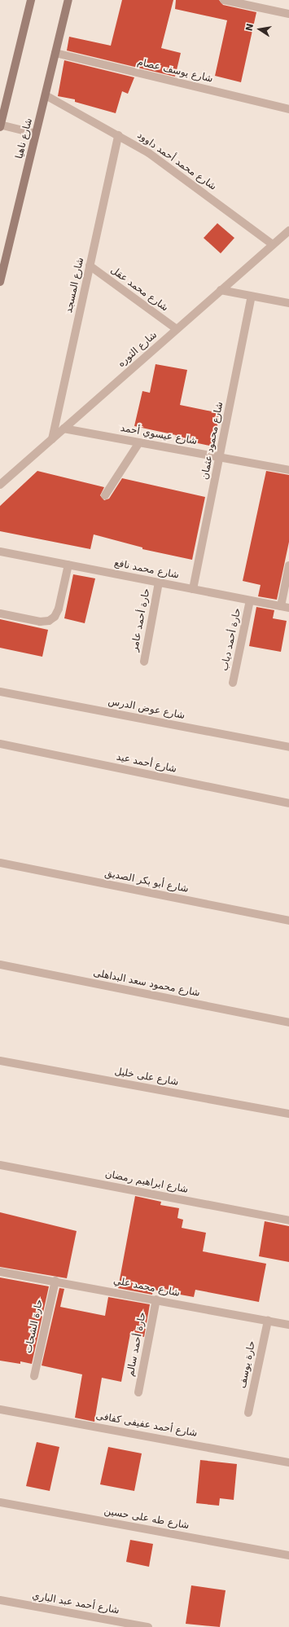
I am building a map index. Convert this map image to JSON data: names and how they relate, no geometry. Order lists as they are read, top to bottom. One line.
{"streets":{"main road":["شارع ناهيا"],"street":["شارع يوسف عصام","شارع محمد أحمد داوود","شارع المسجد","شارع محمد عقل","شارع الثوره","شارع عيسوي أحمد","شارع محمود عثمان","شارع محمد نافع","حارة أحمد عامر","حارة أحمد دياب","شارع عوض الدرس","شارع أحمد عيد","شارع أبو بكر الصديق","شارع محمود سعد البداهلى","شارع على خليل","شارع ابراهيم رمضان","شارع محمد علي","حارة الشحات","حارة أحمد سالم","حارة يوسف","شارع أحمد عفيفى كفافى","شارع طه على حسين","شارع أحمد عبد الباري"]},"crossings":[["شارع يوسف عصام","شارع ناهيا"],["شارع ناهيا","شارع محمد أحمد داوود"],["شارع محمد أحمد داوود","شارع المسجد"],["شارع محمد أحمد داوود","شارع الثوره"],["شارع المسجد","شارع محمد عقل"],["شارع المسجد","شارع الثوره"],["شارع محمد عقل","شارع الثوره"],["شارع الثوره","شارع عيسوي أحمد"],["شارع عيسوي أحمد","شارع محمود عثمان"],["شارع محمود عثمان","شارع محمد نافع"],["شارع محمد نافع","حارة أحمد عامر"],["شارع محمد نافع","حارة أحمد دياب"],["شارع محمد علي","حارة الشحات"],["شارع محمد علي","حارة أحمد سالم"],["شارع محمد علي","حارة يوسف"]],"north":"left"}
